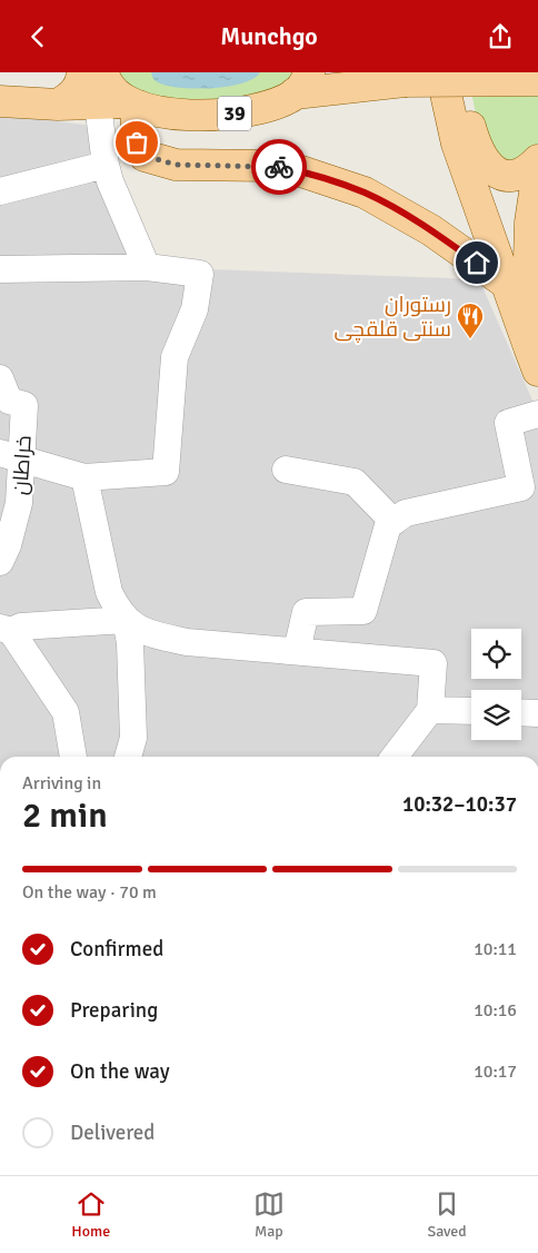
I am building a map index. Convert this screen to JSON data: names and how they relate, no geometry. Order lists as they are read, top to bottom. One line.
{"streets":{"main road":["39"],"street":["خراطان"]},"places":{"restaurant":["رستوران سنتی قلقچی"]},"page":{"header":"Munchgo","heading":["2 min","Arriving in","10:32–10:37"],"bar":"On the way · 70 m","list":[["Confirmed","10:11"],["Preparing","10:16"],["On the way","10:17"],"Delivered"],"tabs":["Home","Map","Saved"]}}
